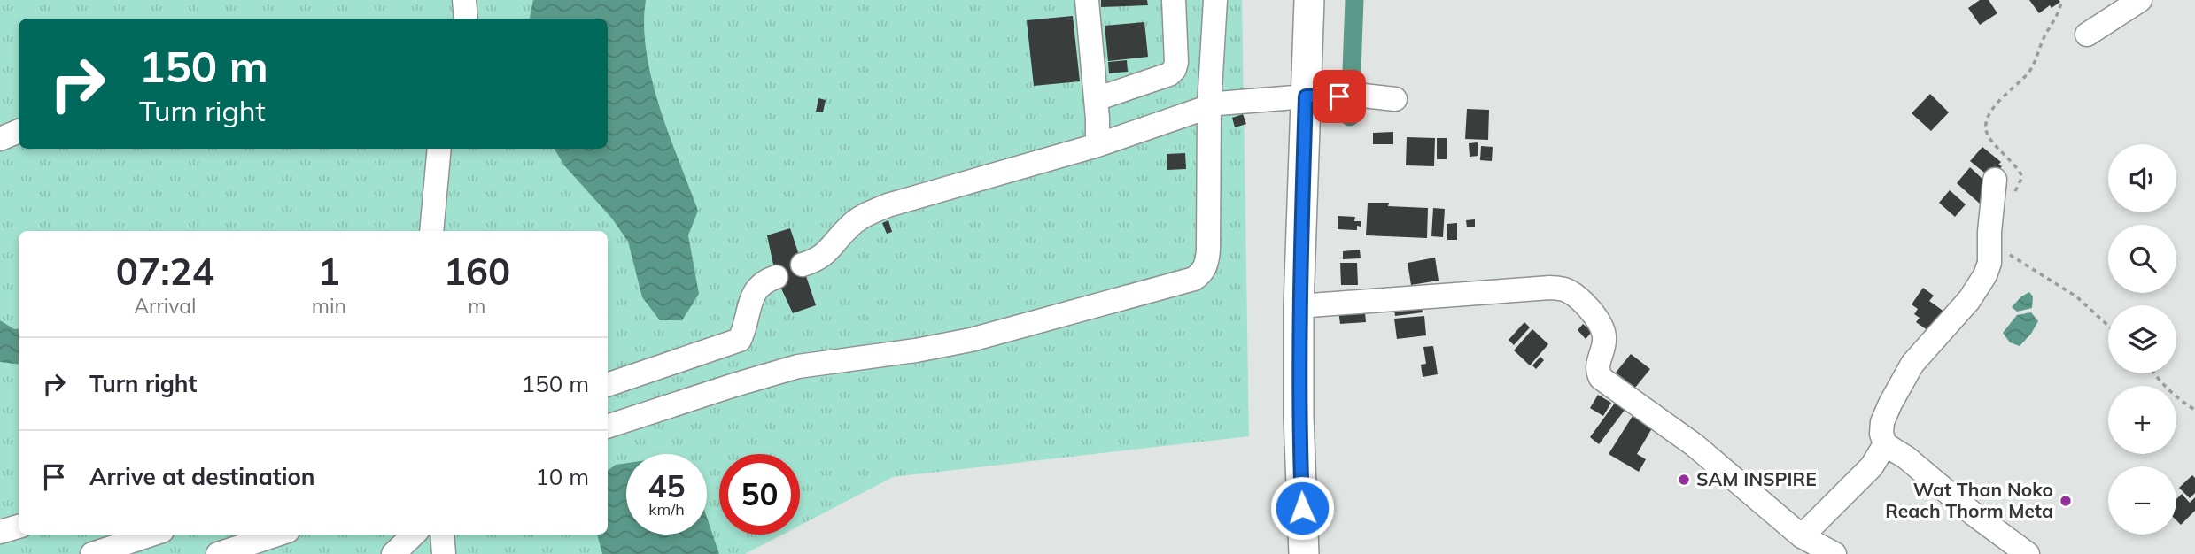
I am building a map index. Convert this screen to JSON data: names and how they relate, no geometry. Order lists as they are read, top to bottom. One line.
{"places":["SAM INSPIRE","Wat Than Noko Reach Thorm Meta"],"page":{"turn":["150 m","Turn right"],"map_buttons":["+","−"],"eta":["07:24","Arrival","1","min","160","m"],"list":[{"name":"Turn right","value":"150 m"},{"name":"Arrive at destination","value":"10 m"}],"speed":"45 km/h","limit":"50"}}
